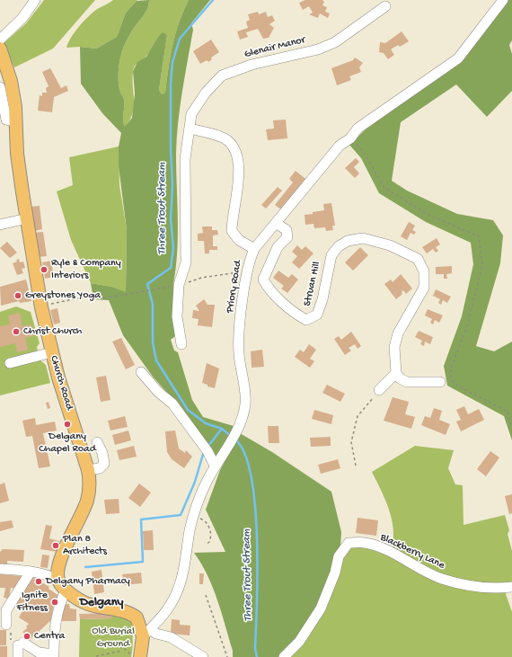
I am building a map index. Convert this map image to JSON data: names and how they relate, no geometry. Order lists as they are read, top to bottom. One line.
{"streets":{"main road":["Church Road"],"street":["Glenair Manor","Struan Hill","Priory Road","Blackberry Lane"]},"crossings":[["Struan Hill","Priory Road"]],"districts":["Delgany"],"water":["Three Trout Stream"],"parks":["Old Burial Ground"],"places":["Ryle & Company Interiors","Greystones Yoga","Christ Church","Delgany Chapel Road","Plan 8 Architects","Delgany Pharmacy","Ignite Fitness","Centra"]}
